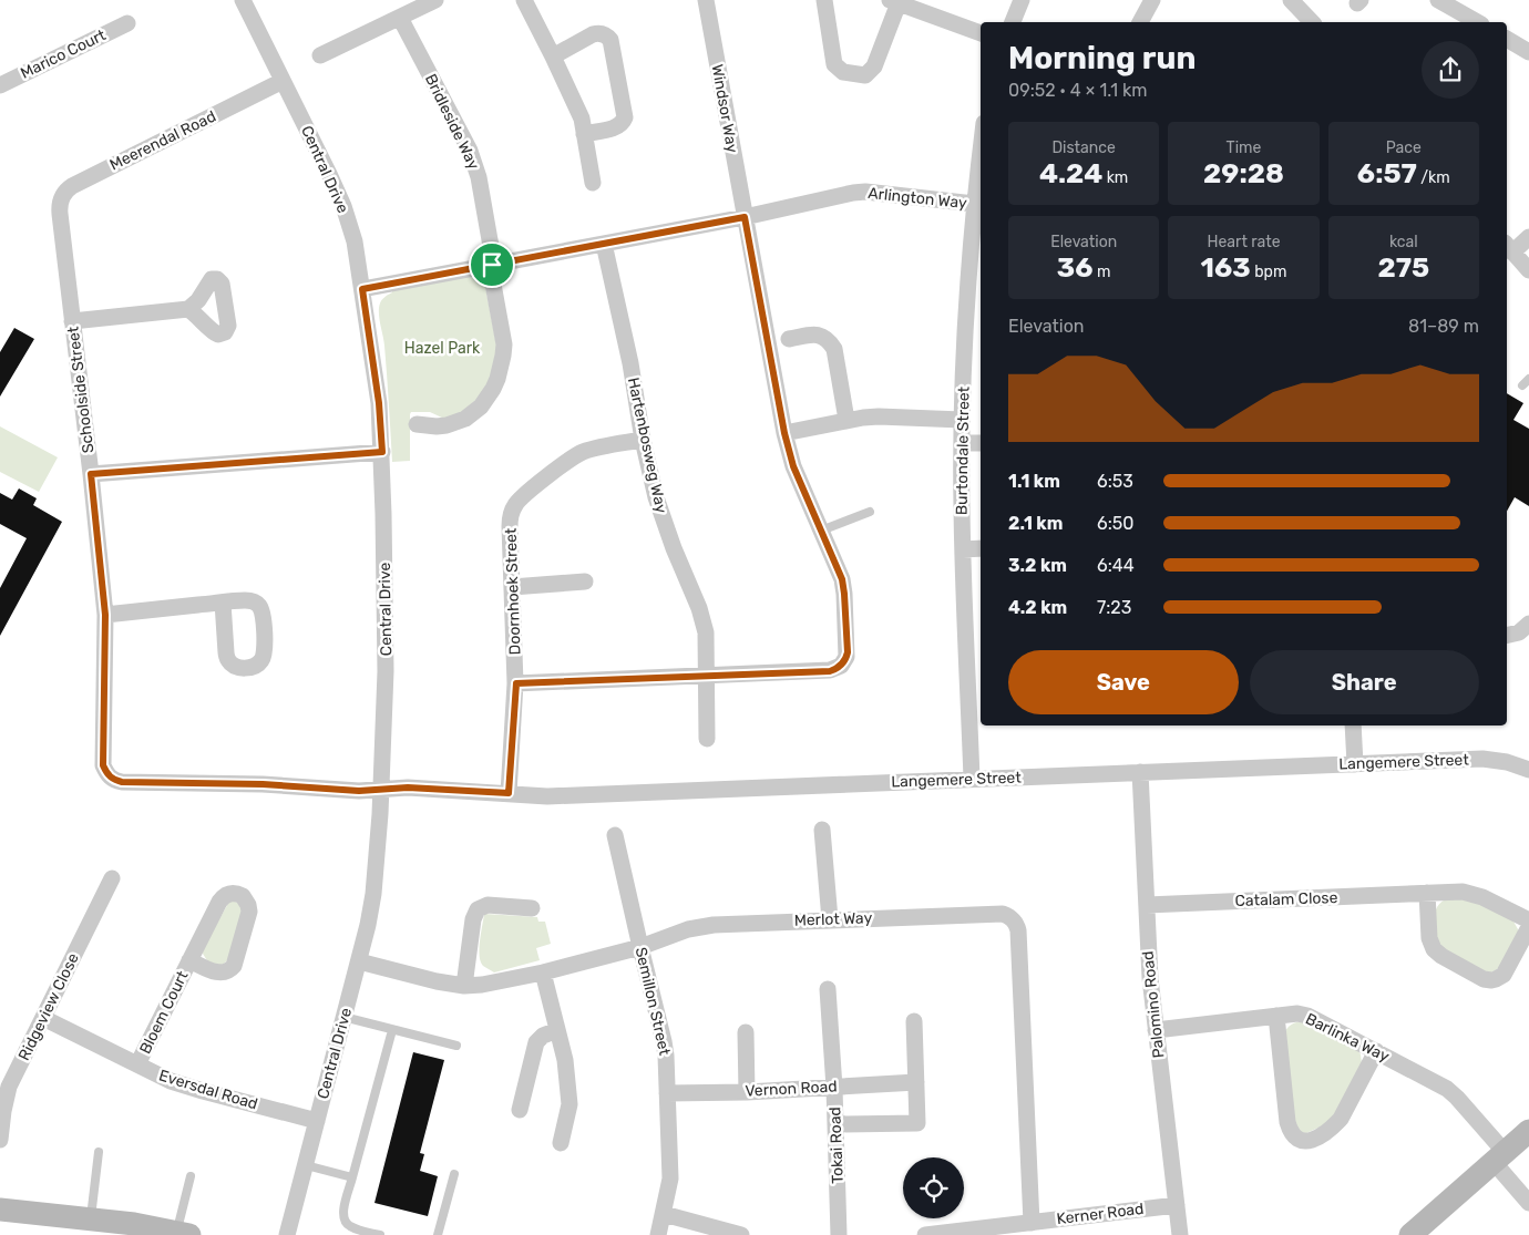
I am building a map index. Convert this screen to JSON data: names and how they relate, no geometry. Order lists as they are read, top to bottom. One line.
{"streets":{"street":["Marico Court","Windsor Way","Bridleside Way","Meerendal Road","Central Drive","Arlington Way","Schoolside Street","Hartenbosweg Way","Burtondale Street","Doornhoek Street","Langemere Street","Catalam Close","Merlot Way","Semillon Street","Palomino Road","Ridgeview Close","Bloem Court","Barlinka Way","Vernon Road","Eversdal Road","Tokai Road","Kerner Road"]},"crossings":[["Windsor Way","Arlington Way"],["Windsor Way","Hartenbosweg Way"],["Bridleside Way","Arlington Way"],["Meerendal Road","Central Drive"],["Meerendal Road","Schoolside Street"],["Central Drive","Arlington Way"],["Central Drive","Langemere Street"],["Central Drive","Merlot Way"],["Central Drive","Eversdal Road"],["Arlington Way","Hartenbosweg Way"],["Arlington Way","Burtondale Street"],["Schoolside Street","Langemere Street"],["Hartenbosweg Way","Doornhoek Street"],["Burtondale Street","Langemere Street"],["Doornhoek Street","Langemere Street"],["Langemere Street","Palomino Road"],["Catalam Close","Palomino Road"],["Merlot Way","Semillon Street"],["Merlot Way","Kerner Road"],["Semillon Street","Vernon Road"],["Palomino Road","Barlinka Way"],["Palomino Road","Kerner Road"],["Ridgeview Close","Eversdal Road"],["Bloem Court","Eversdal Road"],["Vernon Road","Tokai Road"]],"parks":["Hazel Park"],"page":{"heading":["Morning run","09:52 · 4 × 1.1 km"],"stats":[["Distance","4.24 km"],["Time","29:28"],["Pace","6:57 /km"],["Elevation","36 m"],["Heart rate","163 bpm"],["kcal","275"]],"chart":["Elevation","81–89 m"],"list":[{"name":"1.1 km","note":"6:53"},{"name":"2.1 km","note":"6:50"},{"name":"3.2 km","note":"6:44"},{"name":"4.2 km","note":"7:23"}],"buttons":["Save","Share"]}}
